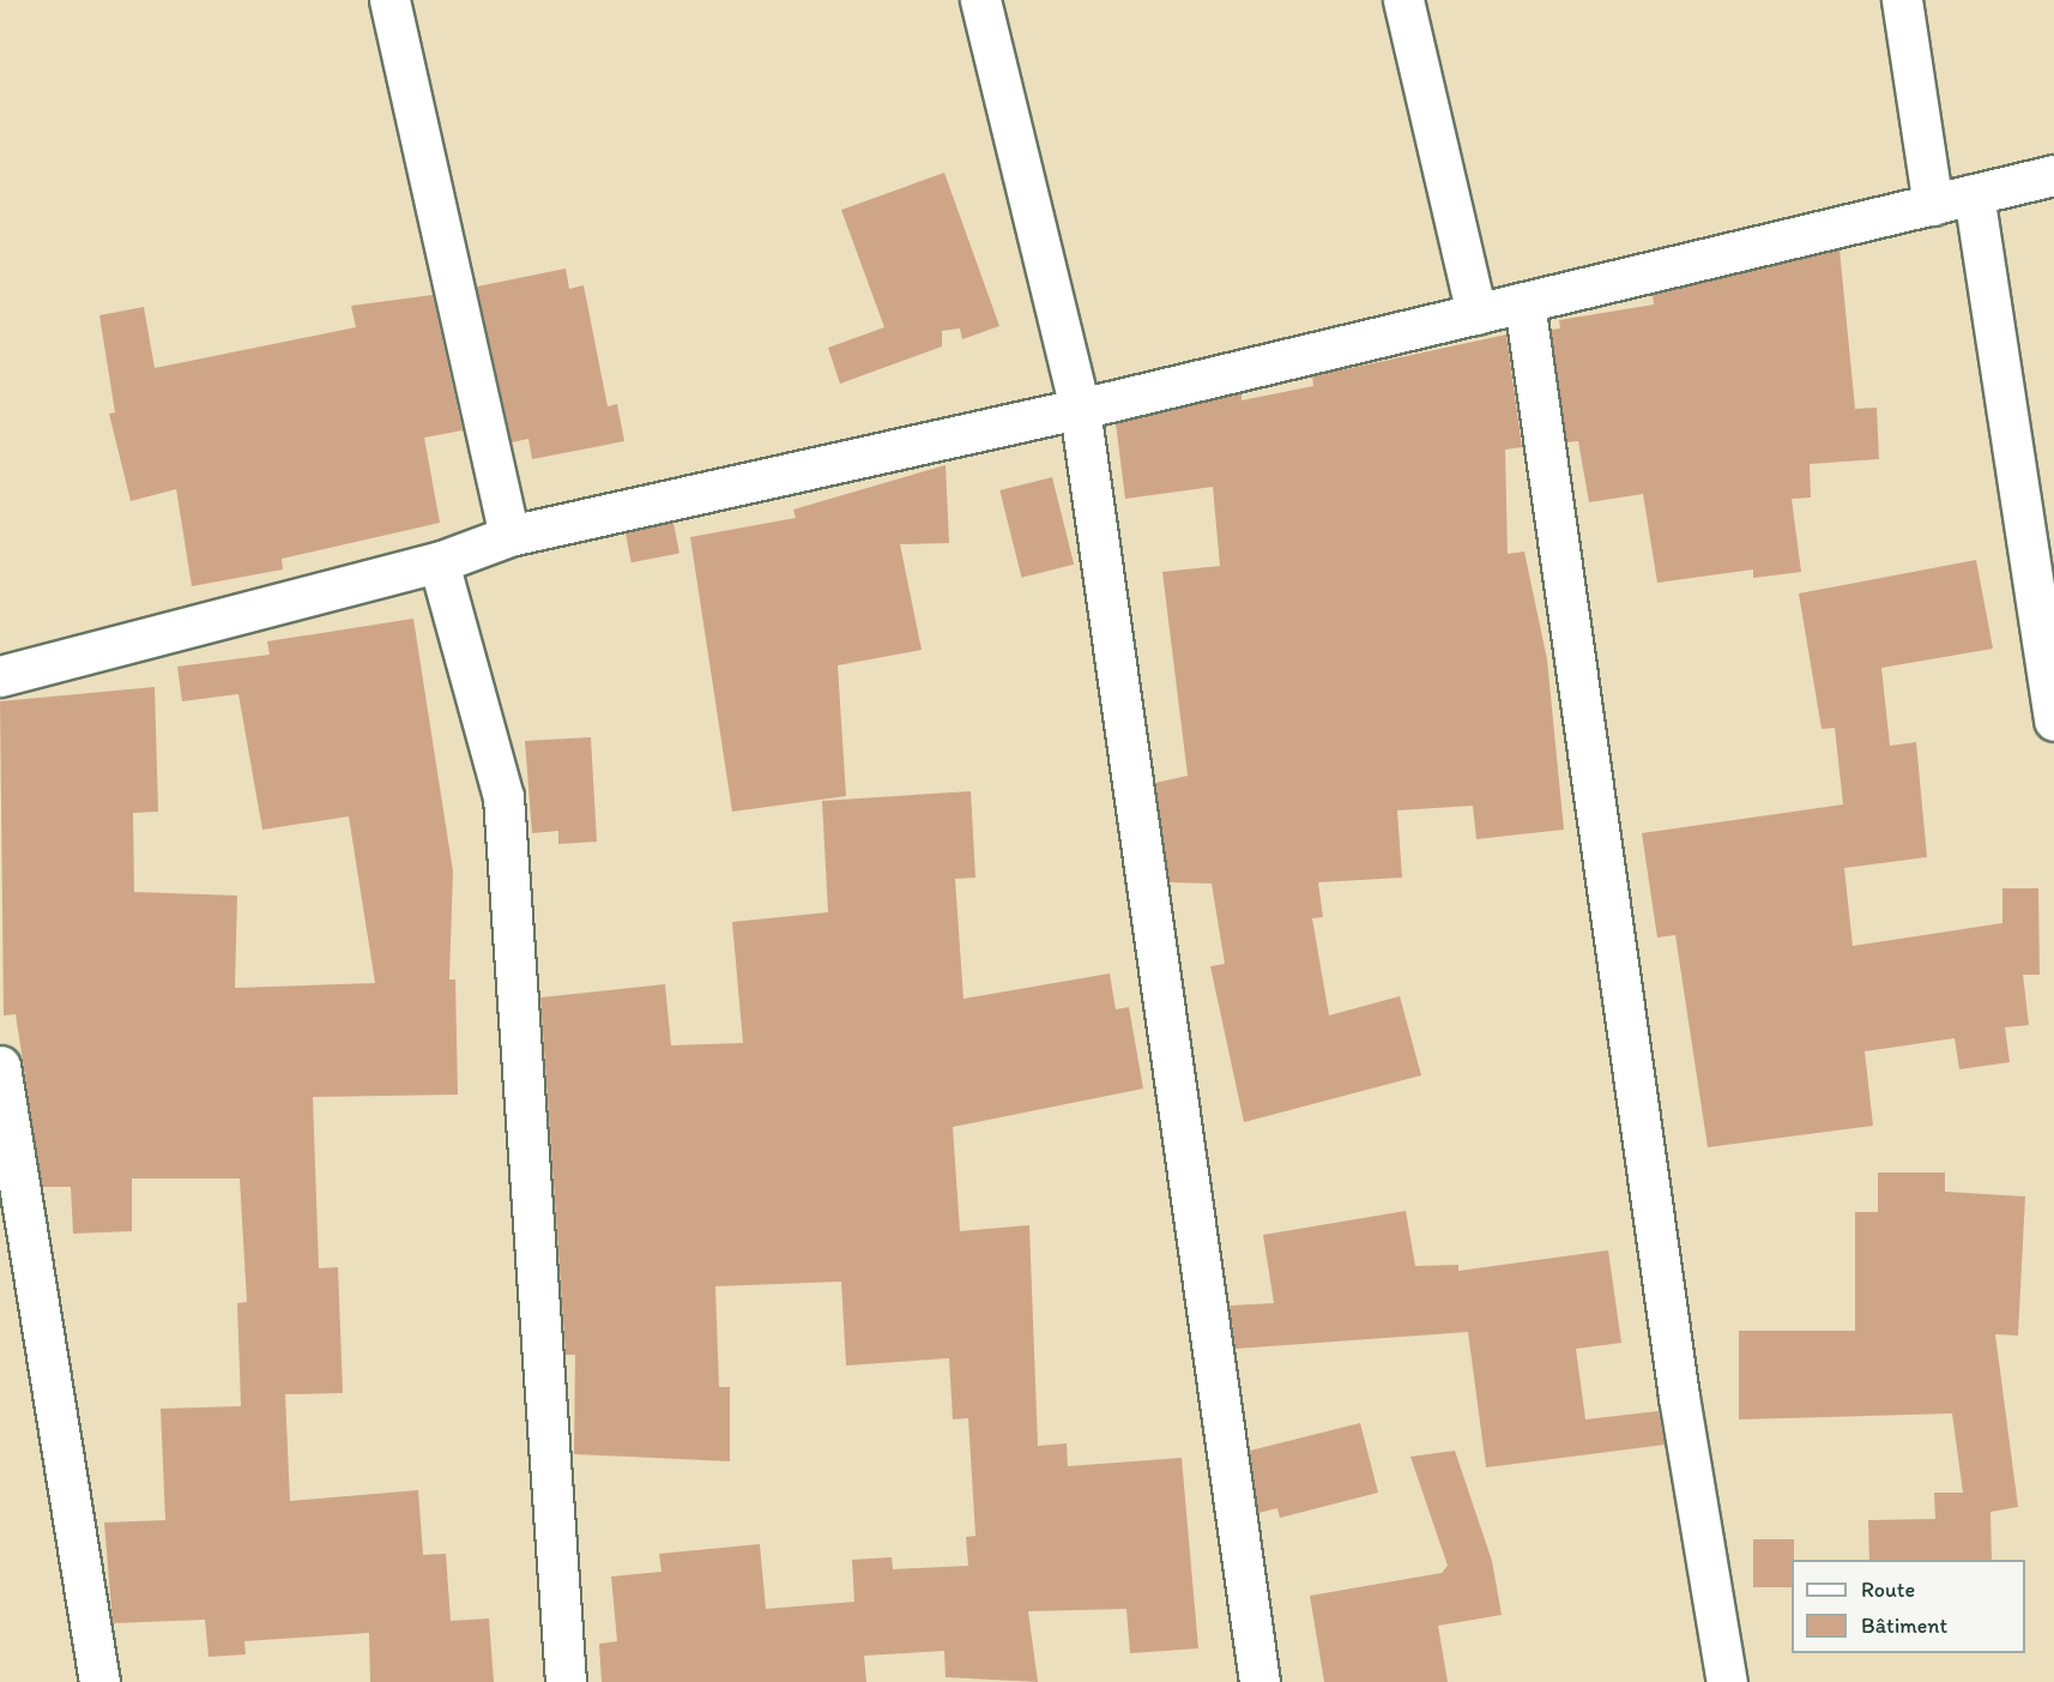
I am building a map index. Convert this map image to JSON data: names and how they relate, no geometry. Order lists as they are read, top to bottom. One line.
{"legend":["Route","Bâtiment"]}
